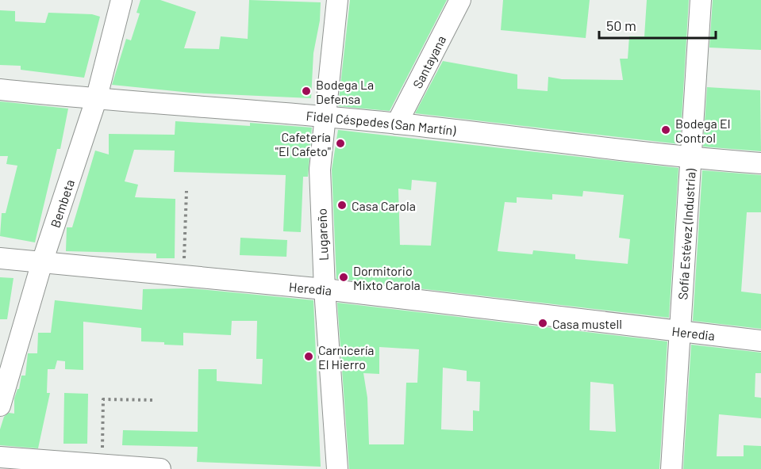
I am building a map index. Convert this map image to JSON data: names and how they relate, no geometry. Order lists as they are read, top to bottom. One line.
{"streets":{"street":["Santayana","Fidel Céspedes (San Martín)","Bembeta","Lugareño","Sofía Estévez (Industria)","Heredia"]},"crossings":[["Santayana","Fidel Céspedes (San Martín)"],["Fidel Céspedes (San Martín)","Bembeta"],["Fidel Céspedes (San Martín)","Lugareño"],["Fidel Céspedes (San Martín)","Sofía Estévez (Industria)"],["Bembeta","Heredia"],["Lugareño","Heredia"],["Sofía Estévez (Industria)","Heredia"]],"places":["Bodega La Defensa","Bodega El Control","Cafetería \"El Cafeto\"","Casa Carola","Dormitorio Mixto Carola","Casa mustell","Carnicería El Hierro"],"scale_bar":"50 m"}
